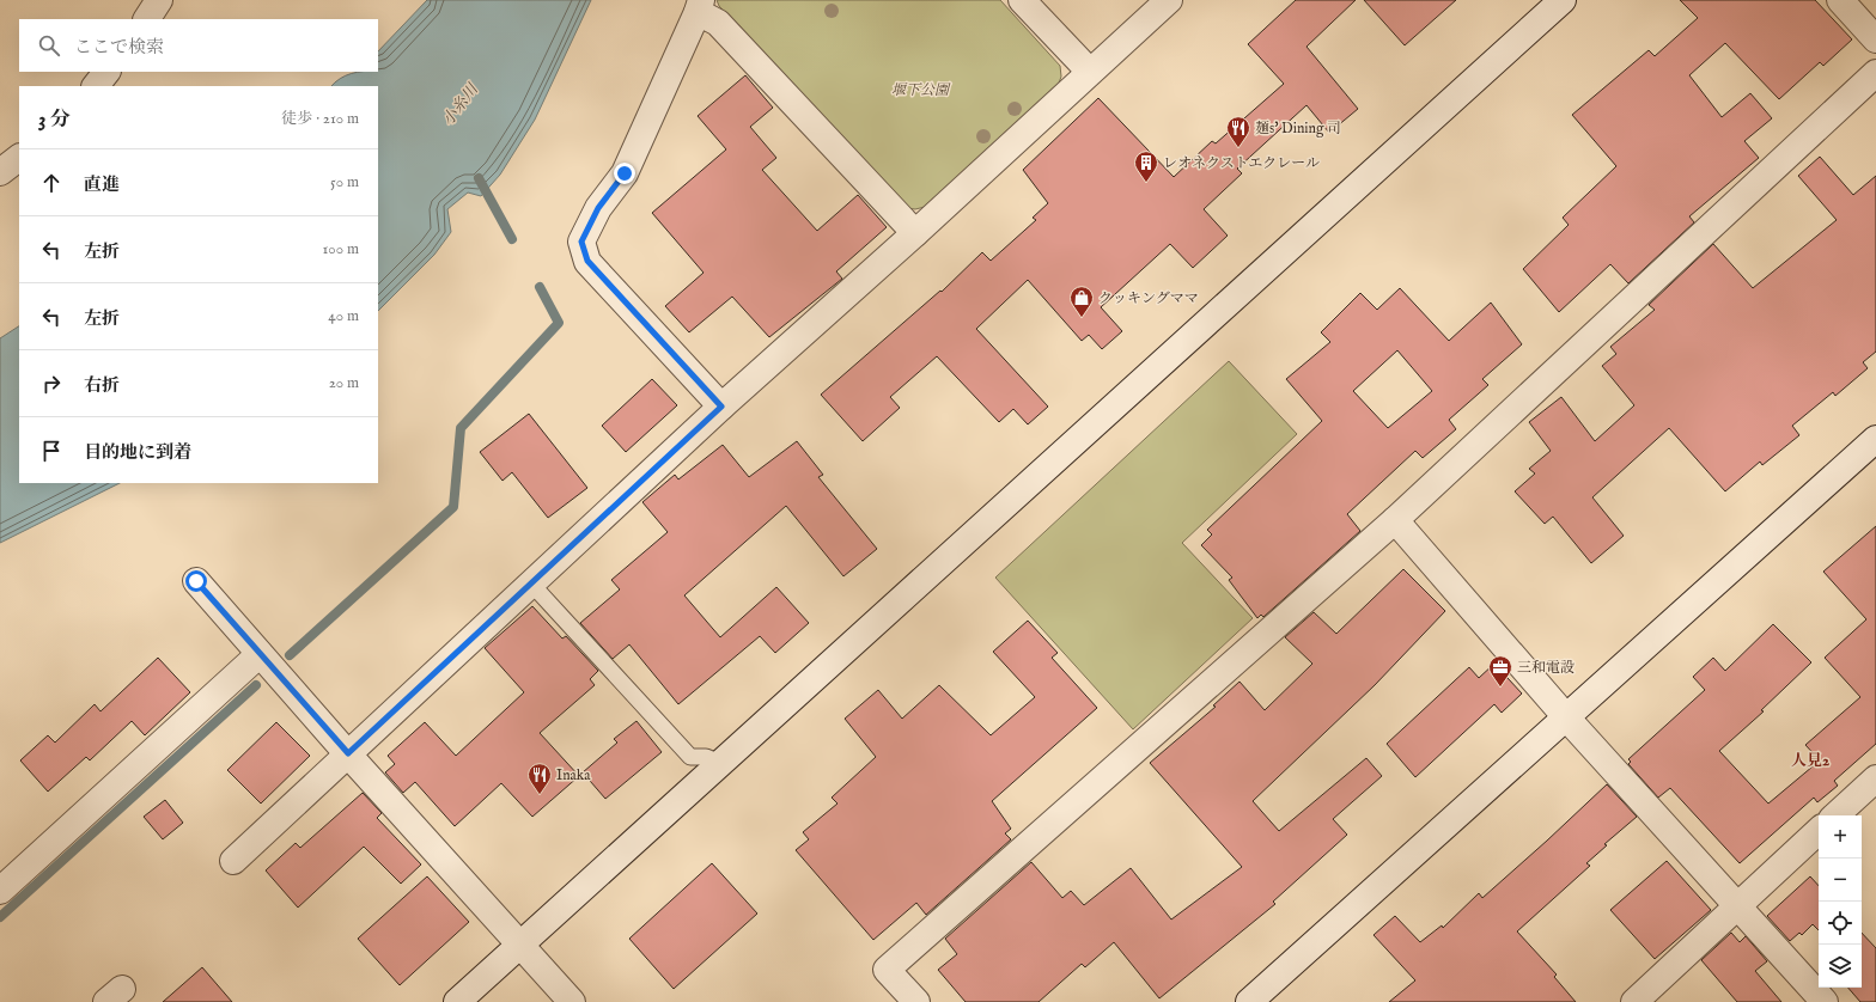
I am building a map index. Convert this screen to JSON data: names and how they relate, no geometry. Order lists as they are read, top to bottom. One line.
{"districts":["人見2"],"water":["小糸川"],"parks":["堰下公園"],"places":{"restaurant":["麺s' Dining 司","Inaka"],"building":["レオネクストエクレール"],"shop":["クッキングママ"],"office":["三和電設"]},"page":{"search":"ここで検索","heading":["3 分","徒歩 · 210 m"],"list":[["直進","50 m"],["左折","100 m"],["左折","40 m"],["右折","20 m"],"目的地に到着"],"map_buttons":["+","−"]}}
